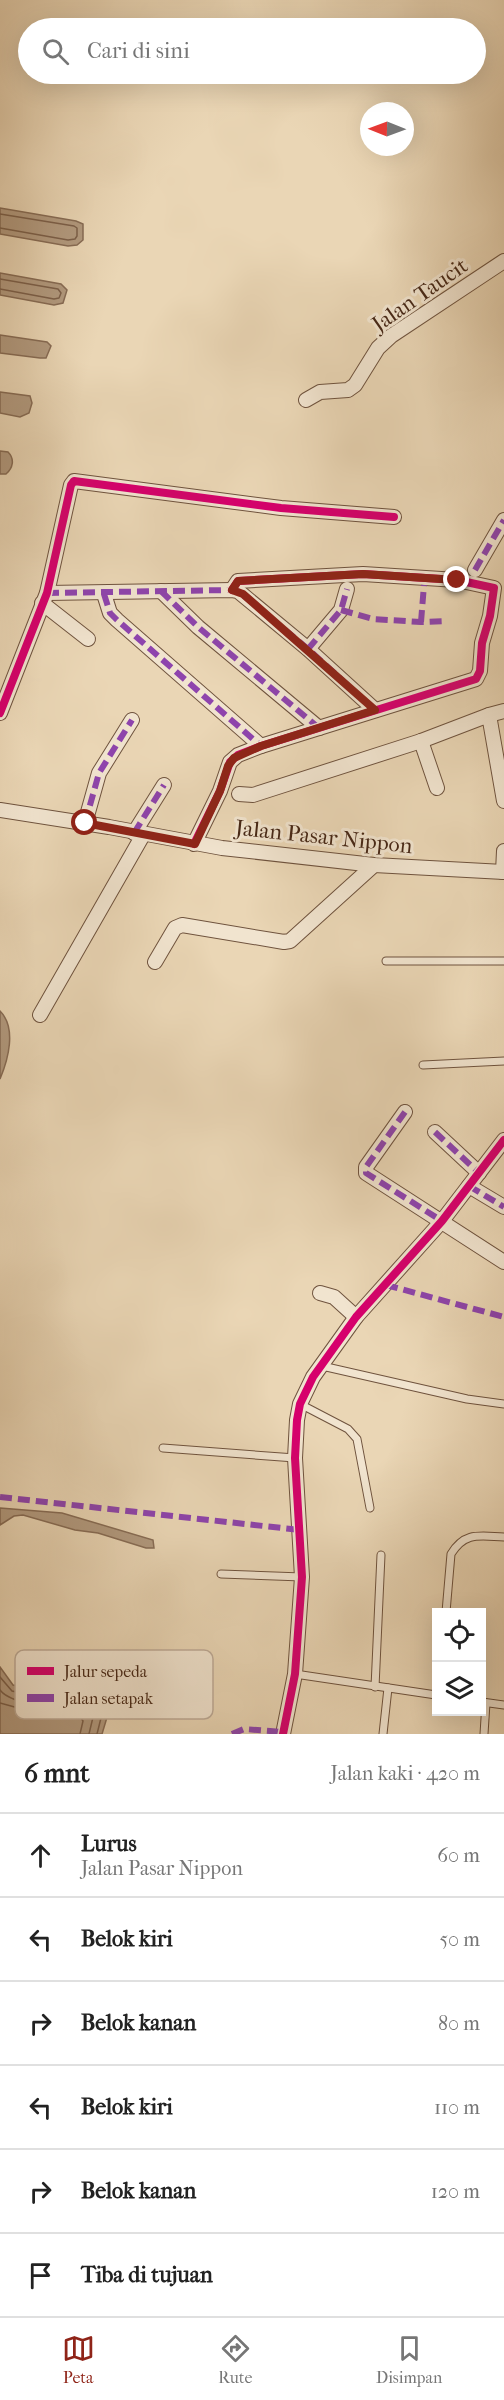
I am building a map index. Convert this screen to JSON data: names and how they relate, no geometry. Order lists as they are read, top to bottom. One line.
{"streets":{"street":["Jalan Taucit","Jalan Pasar Nippon"]},"legend":["Jalur sepeda","Jalan setapak"],"north":"left","page":{"search":"Cari di sini","heading":["6 mnt","Jalan kaki · 420 m"],"list":[["Lurus","Jalan Pasar Nippon","60 m"],["Belok kiri","50 m"],["Belok kanan","80 m"],["Belok kiri","110 m"],["Belok kanan","120 m"],"Tiba di tujuan"],"nav":["Peta","Rute","Disimpan"]}}
